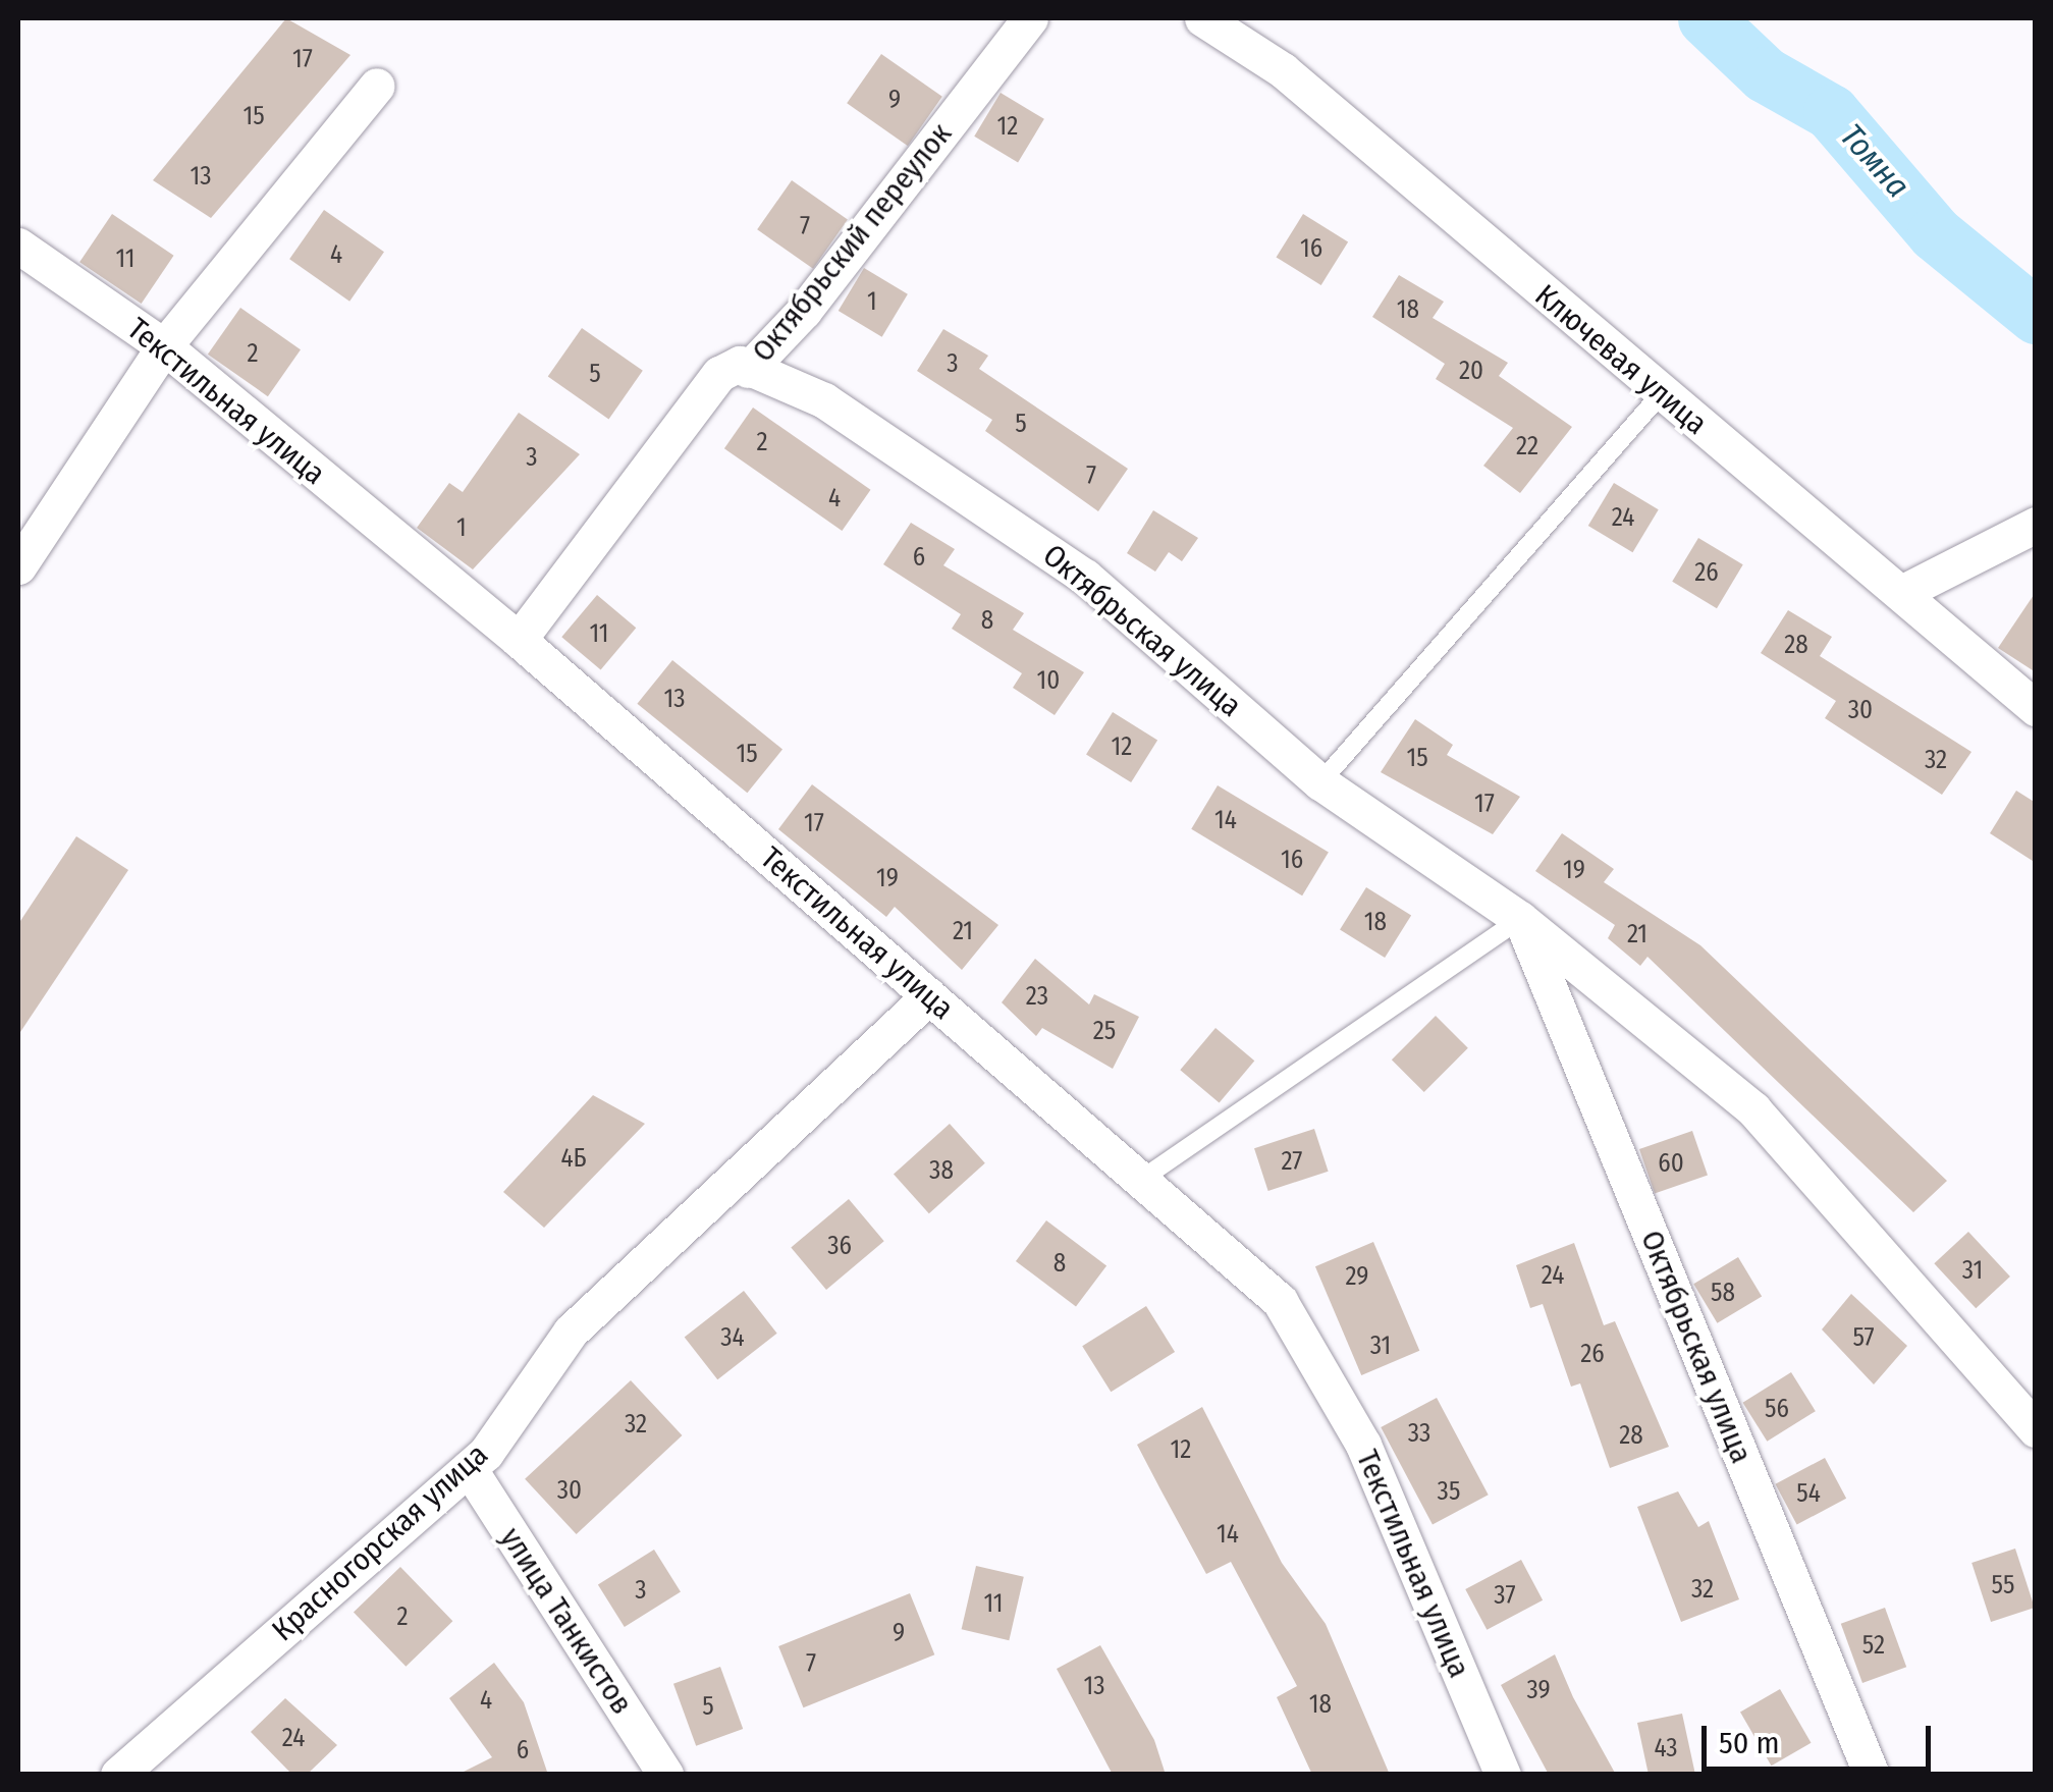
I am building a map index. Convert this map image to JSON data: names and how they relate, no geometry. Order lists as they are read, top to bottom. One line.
{"streets":{"street":["Октябрьский переулок","Ключевая улица","Текстильная улица","Октябрьская улица","Красногорская улица","улица Танкистов"]},"crossings":[["Октябрьский переулок","Текстильная улица"],["Октябрьский переулок","Октябрьская улица"],["Текстильная улица","Красногорская улица"],["Красногорская улица","улица Танкистов"]],"water":["Томна"],"house_numbers":["17","9","15","12","13","7","16","4","11","1","18","2","3","20","5","5","2","22","3","7","4","24","1","6","26","8","11","28","10","13","30","12","15","15","32","17","14","17","16","19","19","18","21","21","23","25","4Б","27","60","38","36","8","31","24","29","58","34","57","31","26","56","32","33","28","12","30","35","54","14","55","32","3","37","11","2","9","52","7","13","39","4","18","5","24","43","6"],"scale_bar":"50 m"}
